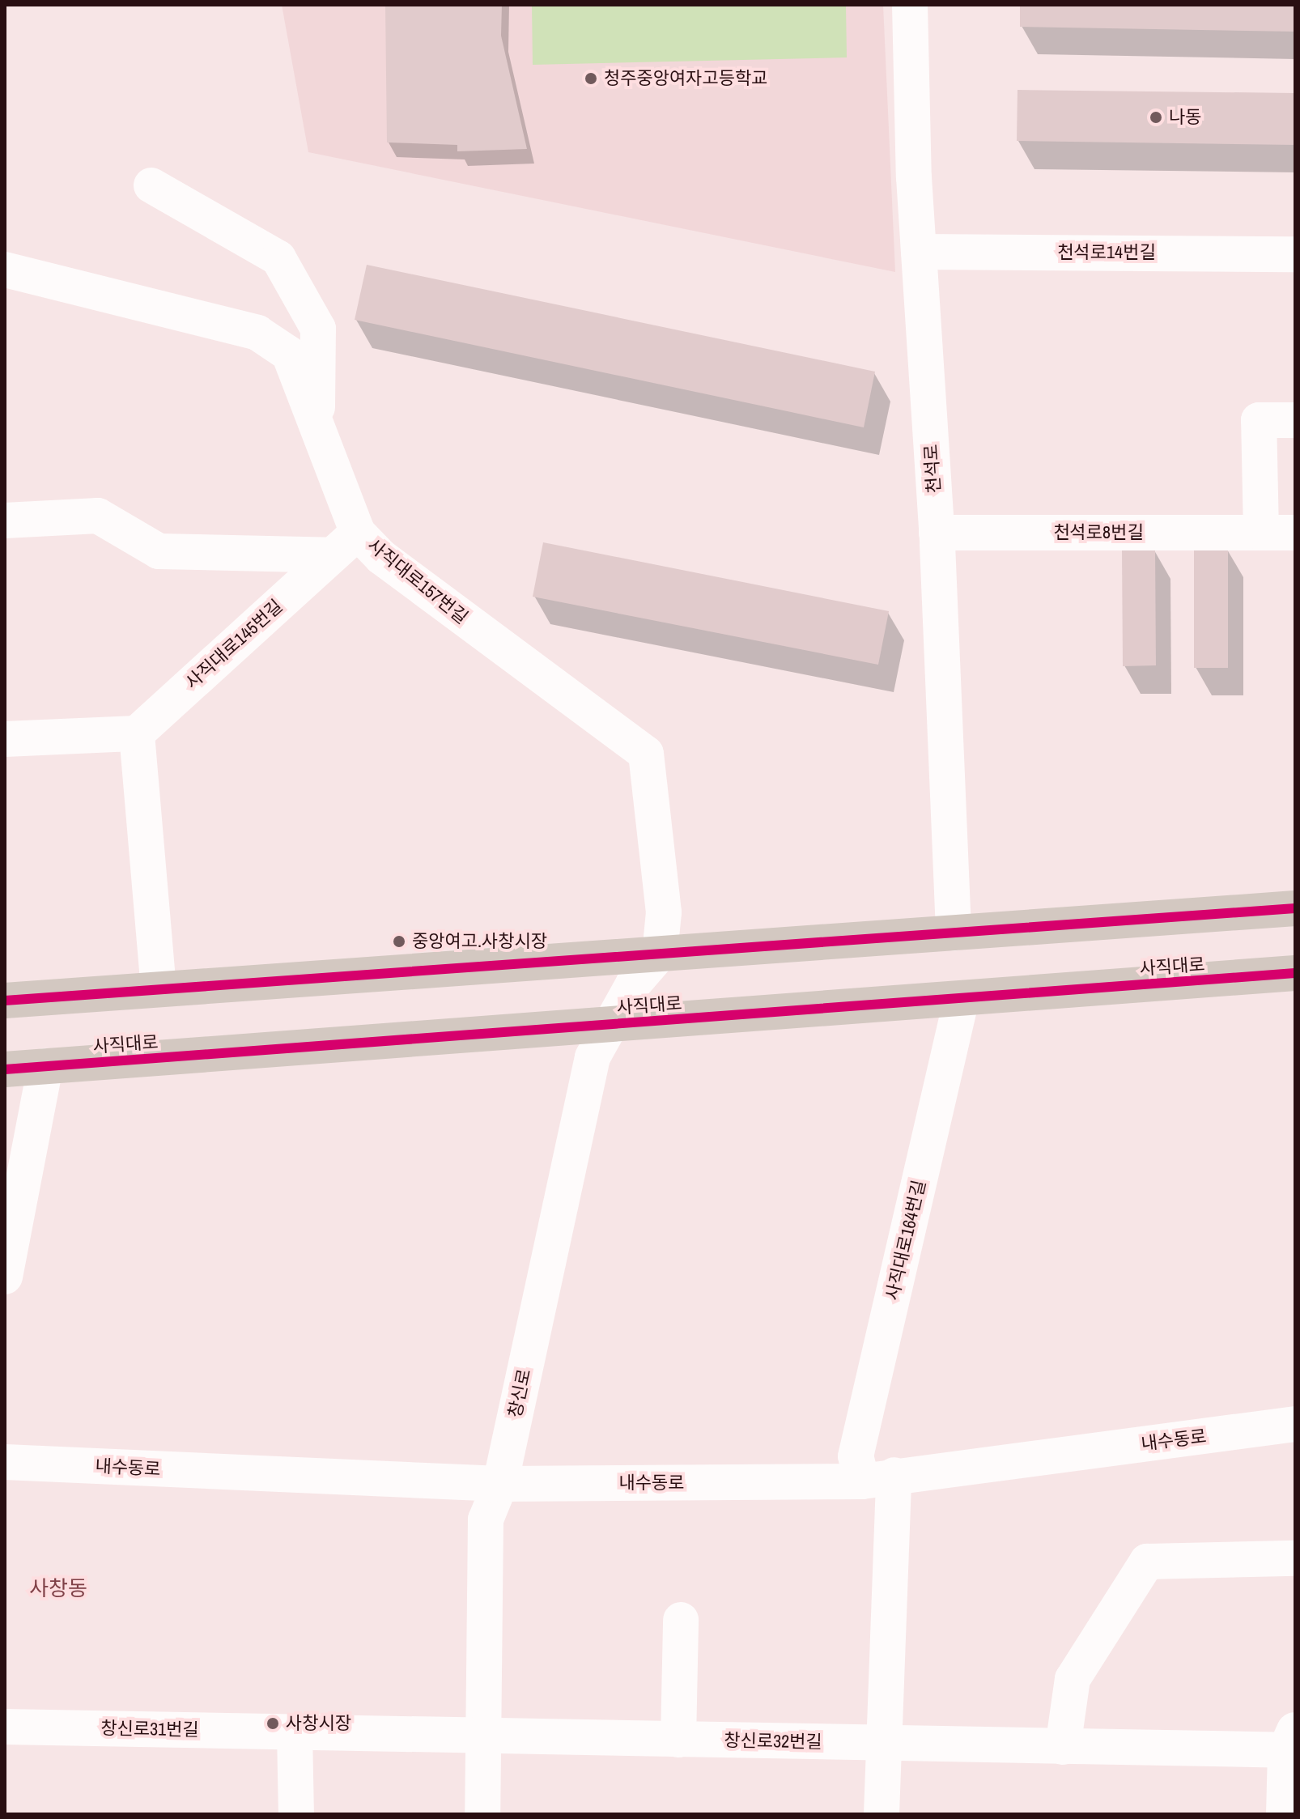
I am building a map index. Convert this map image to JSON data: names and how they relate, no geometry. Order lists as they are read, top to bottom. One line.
{"streets":{"main road":["사직대로"],"street":["천석로14번길","천석로","천석로8번길","사직대로157번길","사직대로145번길","사직대로164번길","창신로","내수동로","창신로31번길","창신로32번길"]},"crossings":[["천석로14번길","천석로"],["천석로","천석로8번길"],["사직대로157번길","사직대로145번길"],["사직대로157번길","창신로"],["사직대로","사직대로164번길"],["사직대로","창신로"],["사직대로164번길","내수동로"],["사직대로164번길","창신로32번길"],["창신로","내수동로"],["창신로","창신로31번길"],["창신로","창신로32번길"],["창신로31번길","창신로32번길"]],"districts":["사창동"],"places":["청주중앙여자고등학교","나동","중앙여고.사창시장","사창시장"]}
